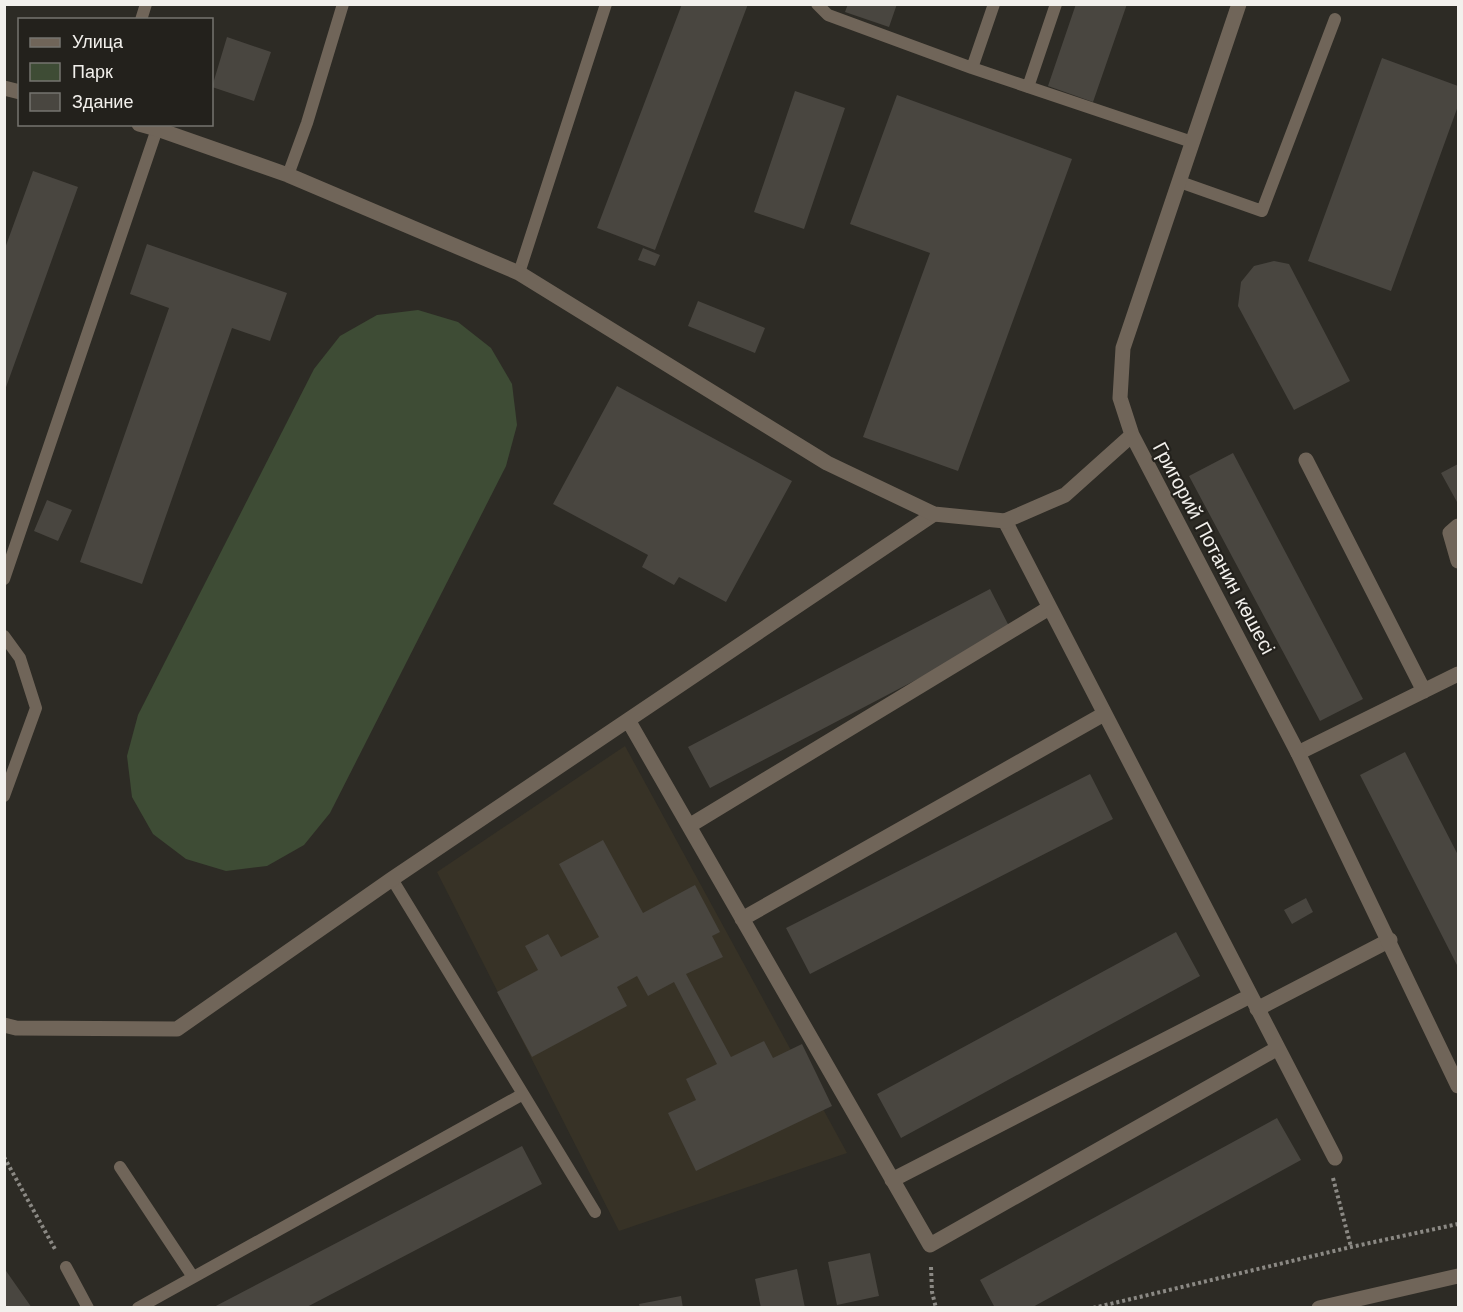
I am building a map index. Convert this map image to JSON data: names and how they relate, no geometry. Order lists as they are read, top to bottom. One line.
{"streets":{"street":["Григорий Потанин көшесі"]},"legend":["Улица","Парк","Здание"]}
